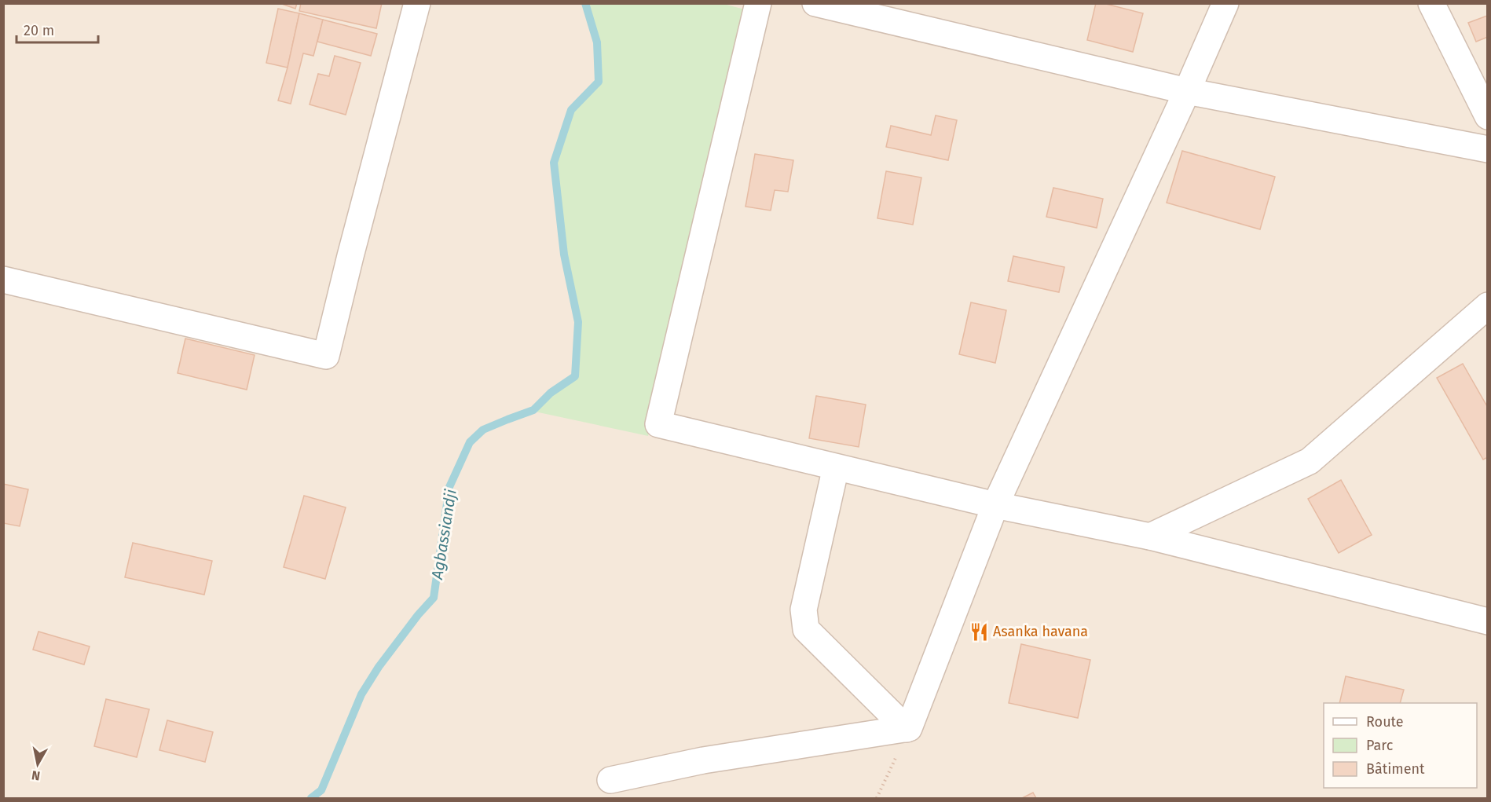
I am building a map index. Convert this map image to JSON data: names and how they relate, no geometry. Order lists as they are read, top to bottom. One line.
{"water":["Agbassiandji"],"places":{"restaurant":["Asanka havana"]},"legend":["Route","Parc","Bâtiment"],"scale_bar":"20 m","north":"bottom"}
